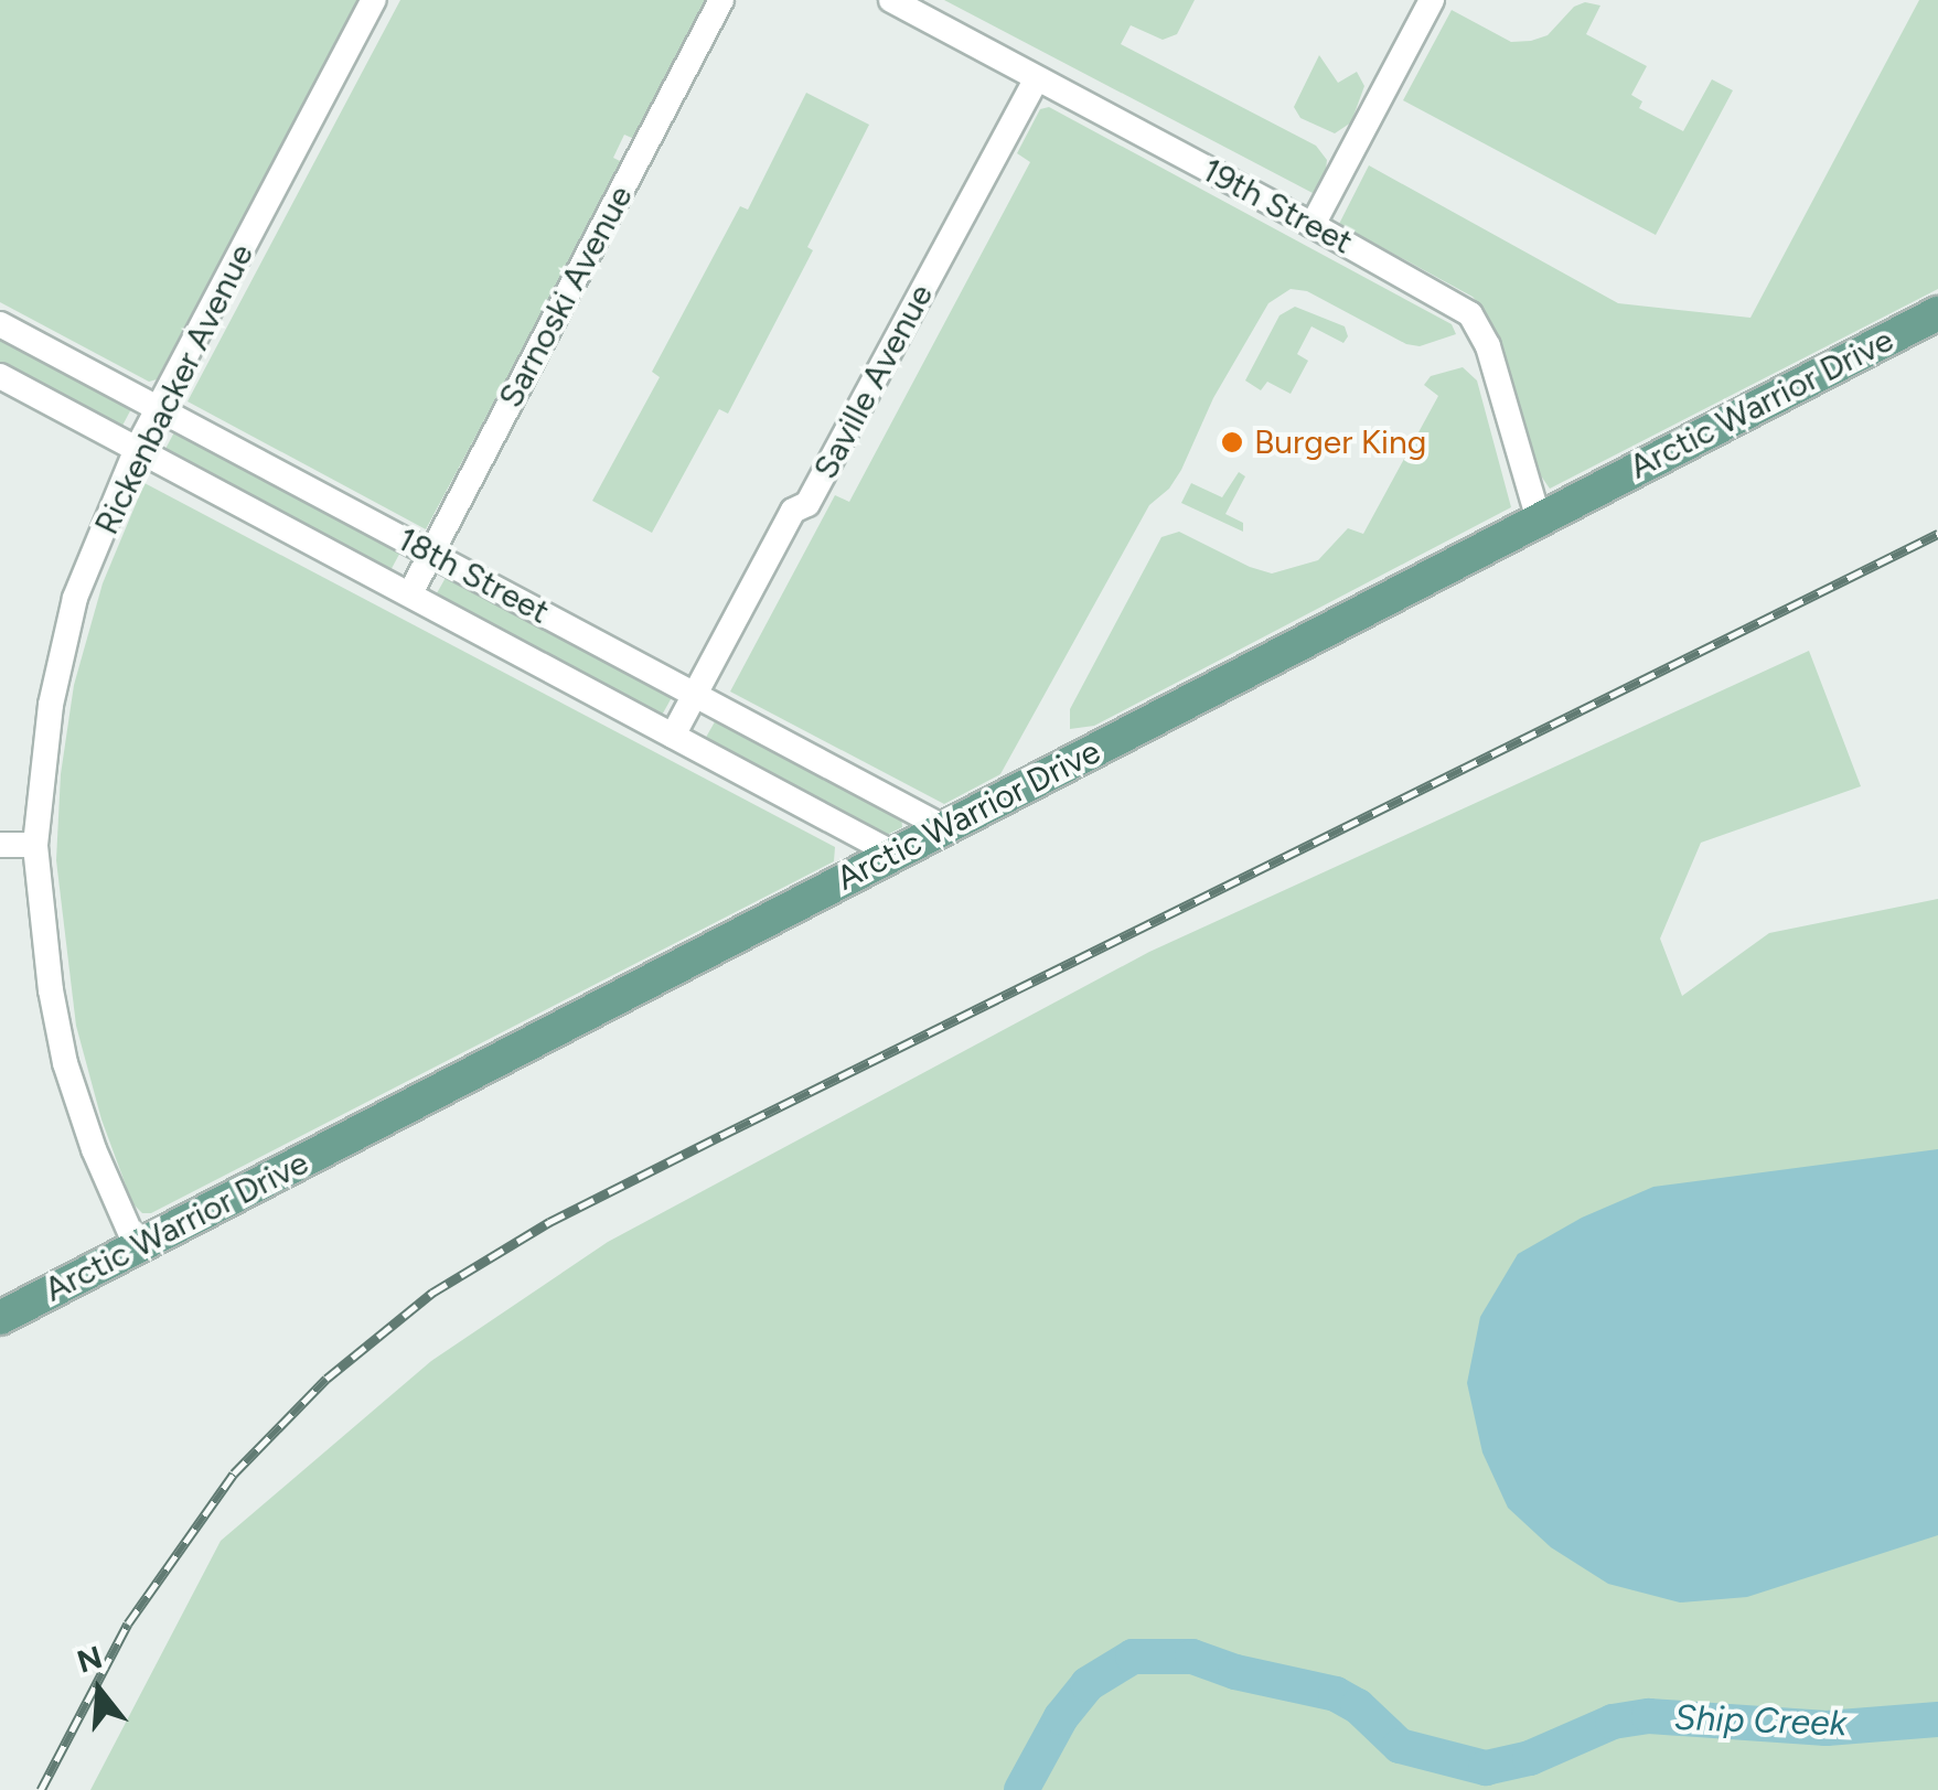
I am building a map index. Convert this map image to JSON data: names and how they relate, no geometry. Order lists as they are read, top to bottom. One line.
{"streets":{"main road":["Arctic Warrior Drive"],"street":["19th Street","Sarnoski Avenue","Saville Avenue","Rickenbacker Avenue","18th Street"]},"crossings":[["19th Street","Saville Avenue"],["19th Street","Arctic Warrior Drive"],["Sarnoski Avenue","18th Street"],["Saville Avenue","18th Street"],["Rickenbacker Avenue","Arctic Warrior Drive"],["Rickenbacker Avenue","18th Street"],["Arctic Warrior Drive","18th Street"]],"water":["Ship Creek"],"places":["Burger King"],"north":"top"}
